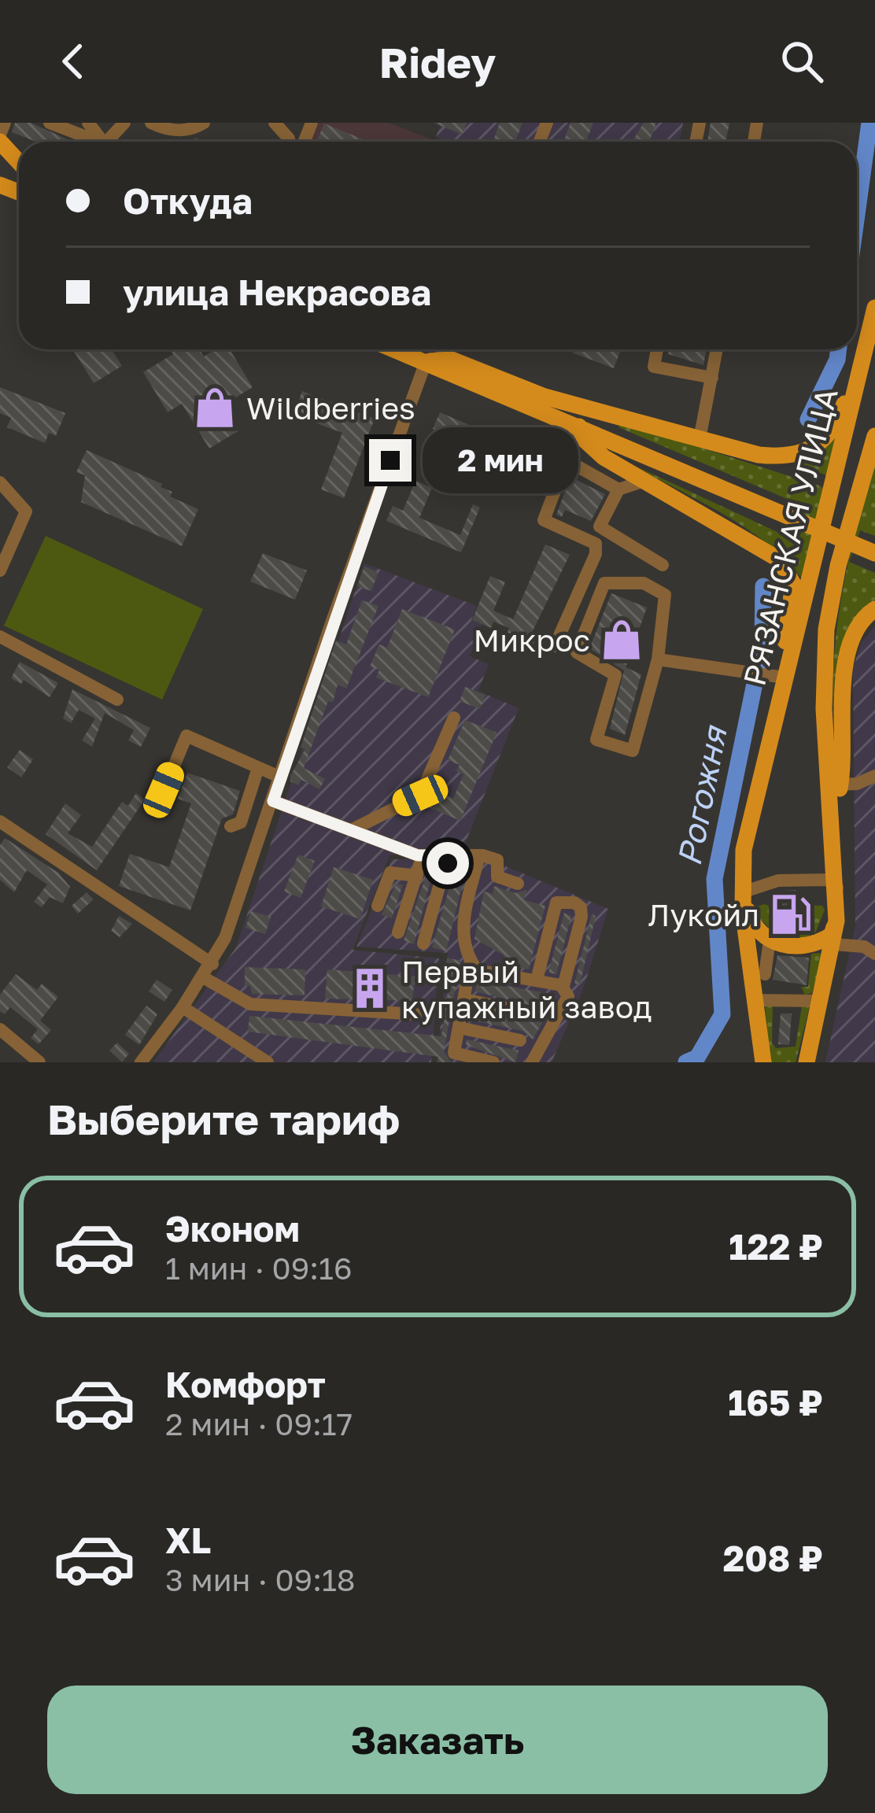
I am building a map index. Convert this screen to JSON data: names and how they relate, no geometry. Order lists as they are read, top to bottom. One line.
{"streets":{"main road":["РЯЗАНСКАЯ УЛИЦА"]},"water":["Рогожня"],"places":{"shop":["Wildberries","Микрос"],"fuel station":["Лукойл"],"building":["Первый купажный завод"]},"page":{"header":"Ridey","banner":["Откуда","улица Некрасова"],"bubble":"2 мин","heading":"Выберите тариф","list":[{"name":"Эконом","note":"1 мин · 09:16","value":"122 ₽"},{"name":"Комфорт","note":"2 мин · 09:17","value":"165 ₽"},{"name":"XL","note":"3 мин · 09:18","value":"208 ₽"}],"buttons":"Заказать"}}
